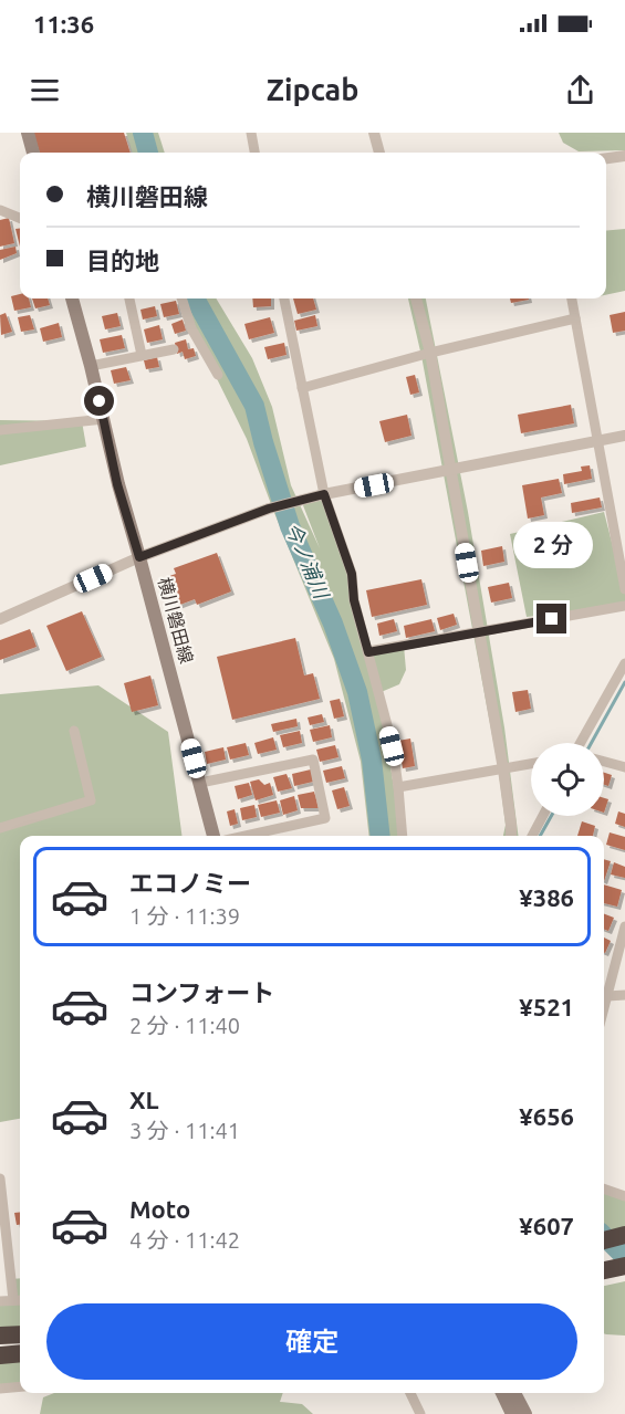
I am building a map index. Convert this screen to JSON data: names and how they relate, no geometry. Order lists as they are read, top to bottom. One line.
{"streets":{"main road":["横川磐田線"]},"water":["今ノ浦川"],"page":{"status":"11:36","header":"Zipcab","banner":["横川磐田線","目的地"],"bubble":"2 分","list":[{"name":"エコノミー","note":"1 分 · 11:39","value":"¥386"},{"name":"コンフォート","note":"2 分 · 11:40","value":"¥521"},{"name":"XL","note":"3 分 · 11:41","value":"¥656"},{"name":"Moto","note":"4 分 · 11:42","value":"¥607"}],"buttons":"確定"}}
